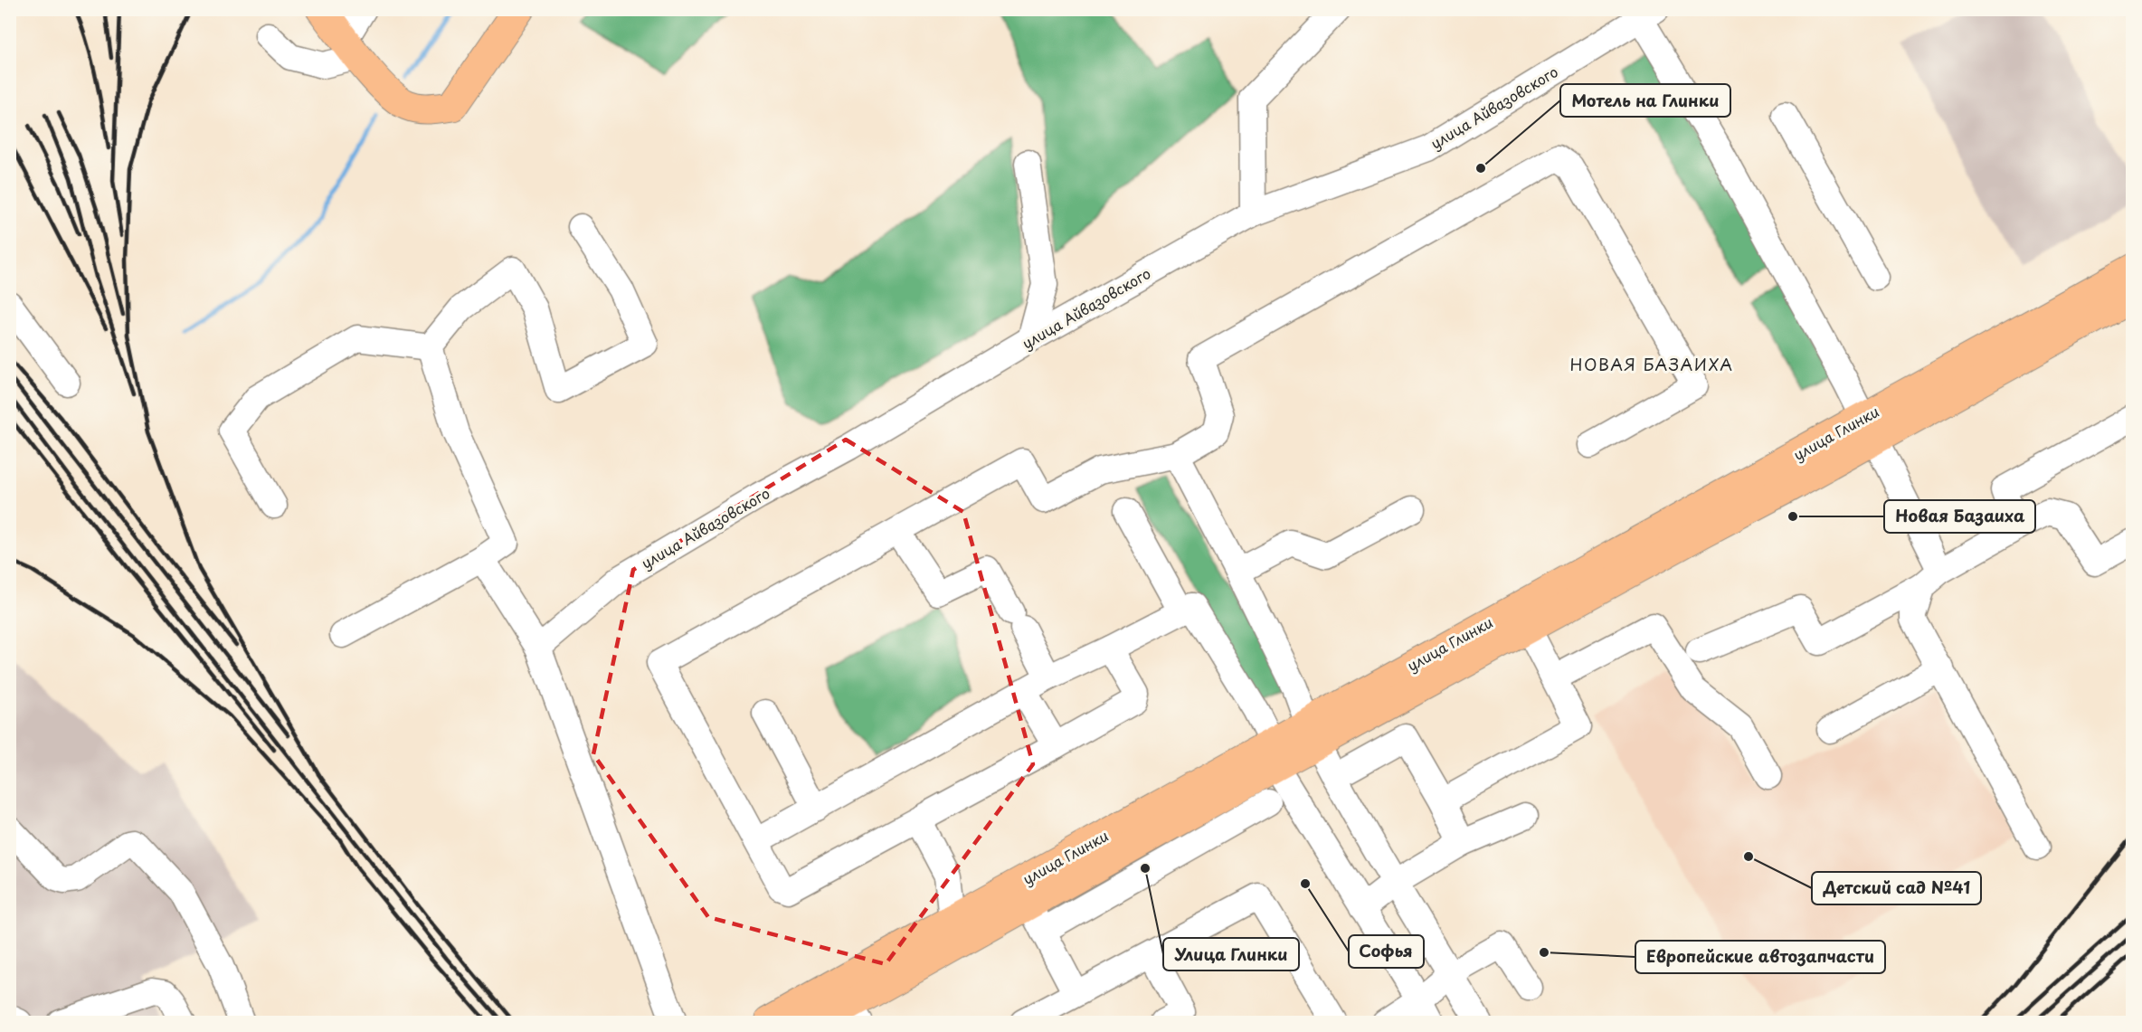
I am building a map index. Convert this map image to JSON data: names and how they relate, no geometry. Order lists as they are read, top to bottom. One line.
{"streets":{"main road":["улица Глинки"],"street":["улица Айвазовского"]},"districts":["НОВАЯ БАЗАИХА"],"places":["Мотель на Глинки","Новая Базаиха","Детский сад №41","Улица Глинки","Софья","Европейские автозапчасти"]}
